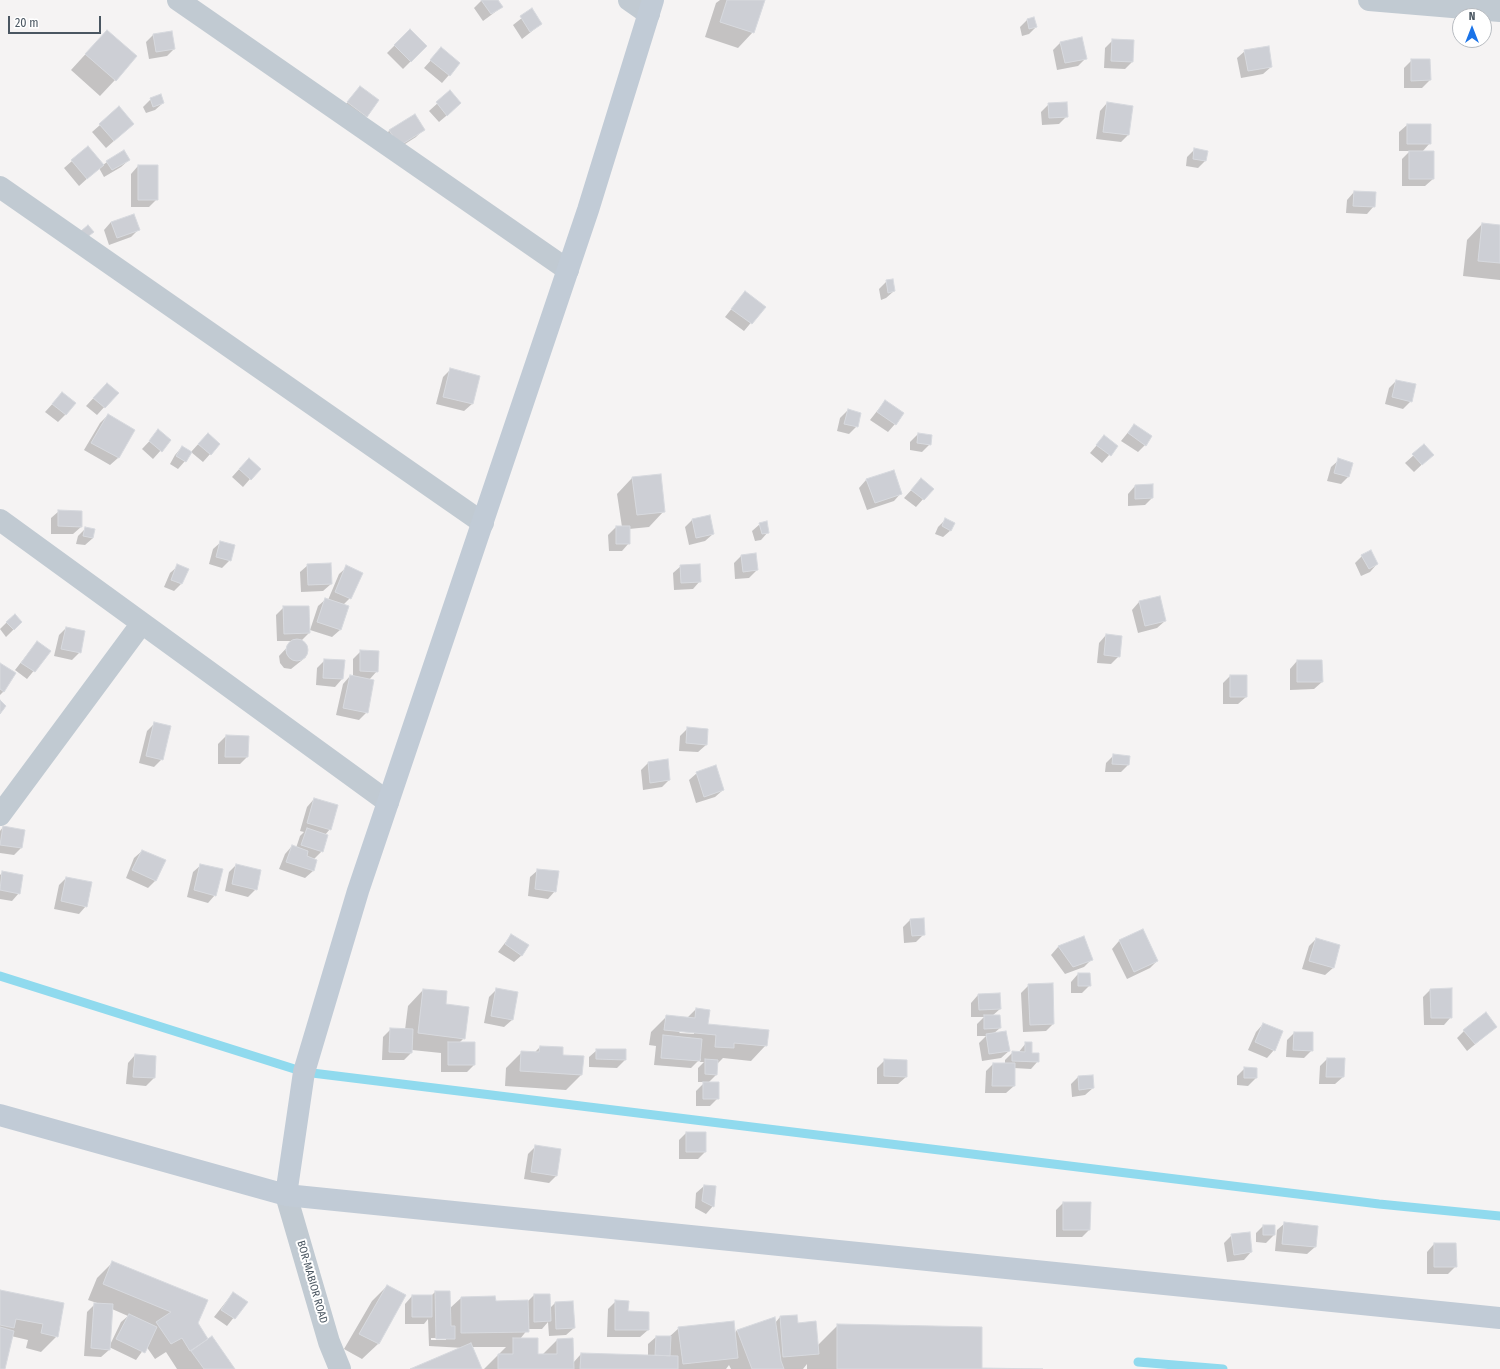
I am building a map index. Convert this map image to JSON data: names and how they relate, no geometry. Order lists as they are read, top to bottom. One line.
{"streets":{"street":["BOR-MABIOR ROAD"]},"scale_bar":"20 m","north":"top"}
